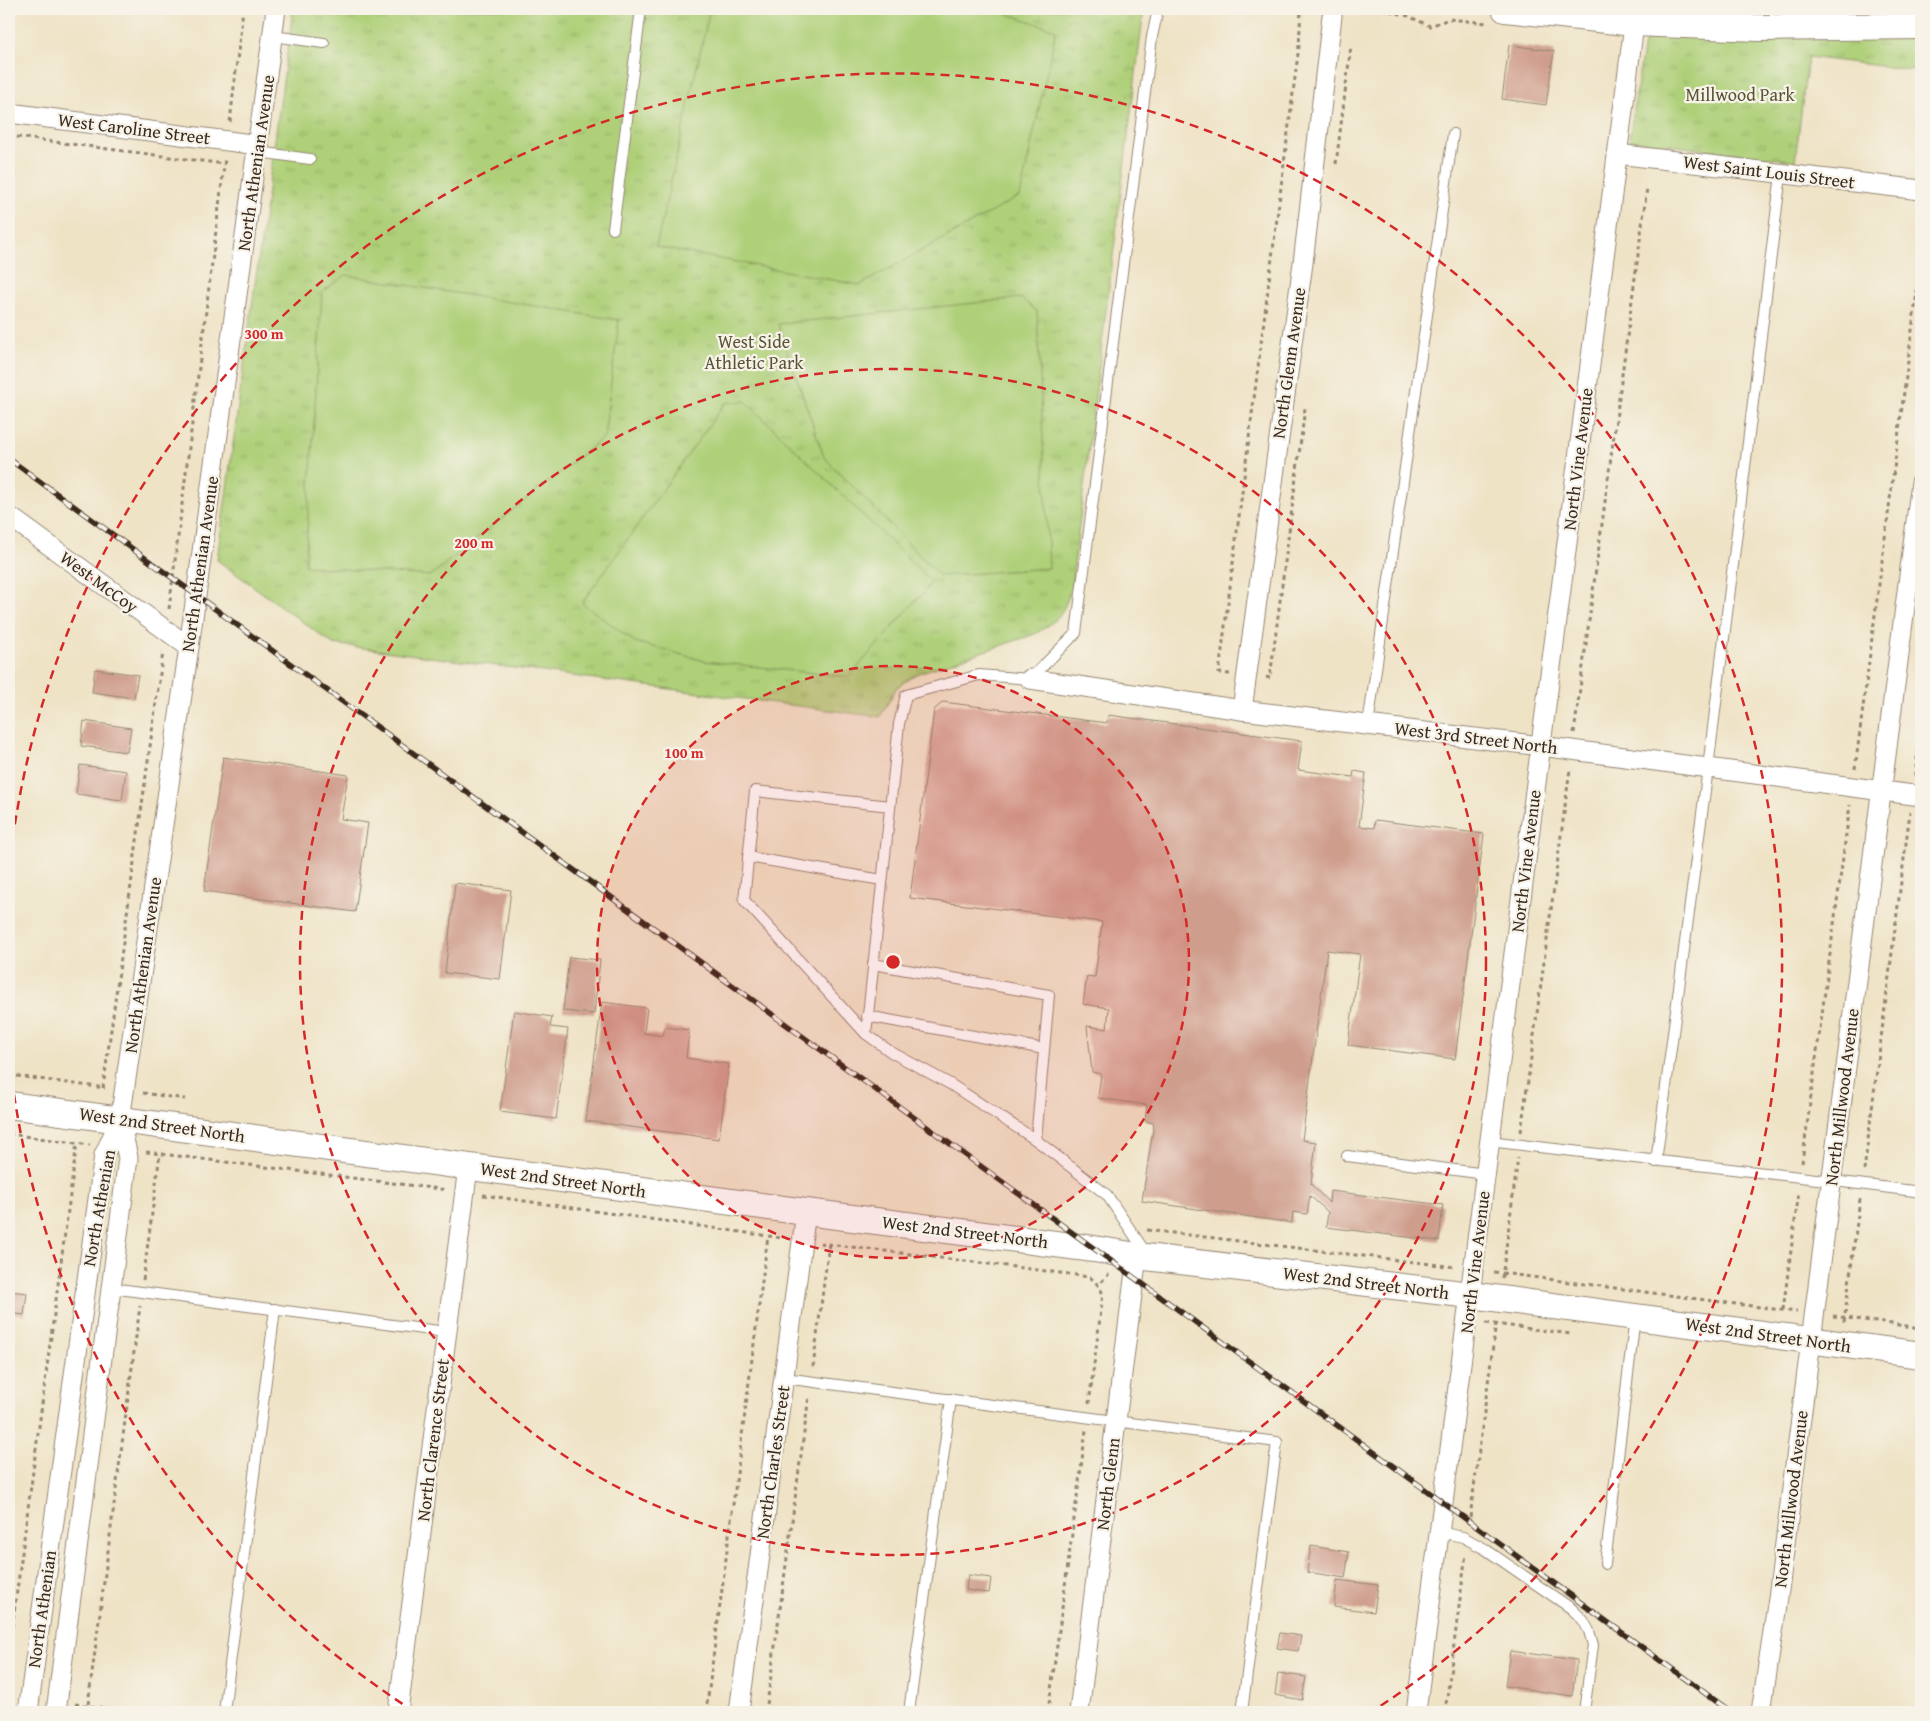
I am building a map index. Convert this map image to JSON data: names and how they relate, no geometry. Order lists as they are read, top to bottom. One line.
{"streets":{"street":["West Caroline Street","North Athenian Avenue","West Saint Louis Street","North Glenn Avenue","North Vine Avenue","West McCoy","West 3rd Street North","North Millwood Avenue","West 2nd Street North","North Athenian","North Clarence Street","North Charles Street","North Glenn"]},"crossings":[["West Caroline Street","North Athenian Avenue"],["North Athenian Avenue","West McCoy"],["North Athenian Avenue","West 2nd Street North"],["North Athenian Avenue","North Athenian"],["West Saint Louis Street","North Vine Avenue"],["North Glenn Avenue","West 3rd Street North"],["North Vine Avenue","West 3rd Street North"],["North Vine Avenue","West 2nd Street North"],["West 3rd Street North","North Millwood Avenue"],["North Millwood Avenue","West 2nd Street North"],["West 2nd Street North","North Athenian"],["West 2nd Street North","North Clarence Street"],["West 2nd Street North","North Charles Street"],["West 2nd Street North","North Glenn"]],"parks":["Millwood Park","West Side Athletic Park"],"rings":["300 m","200 m","100 m"]}
